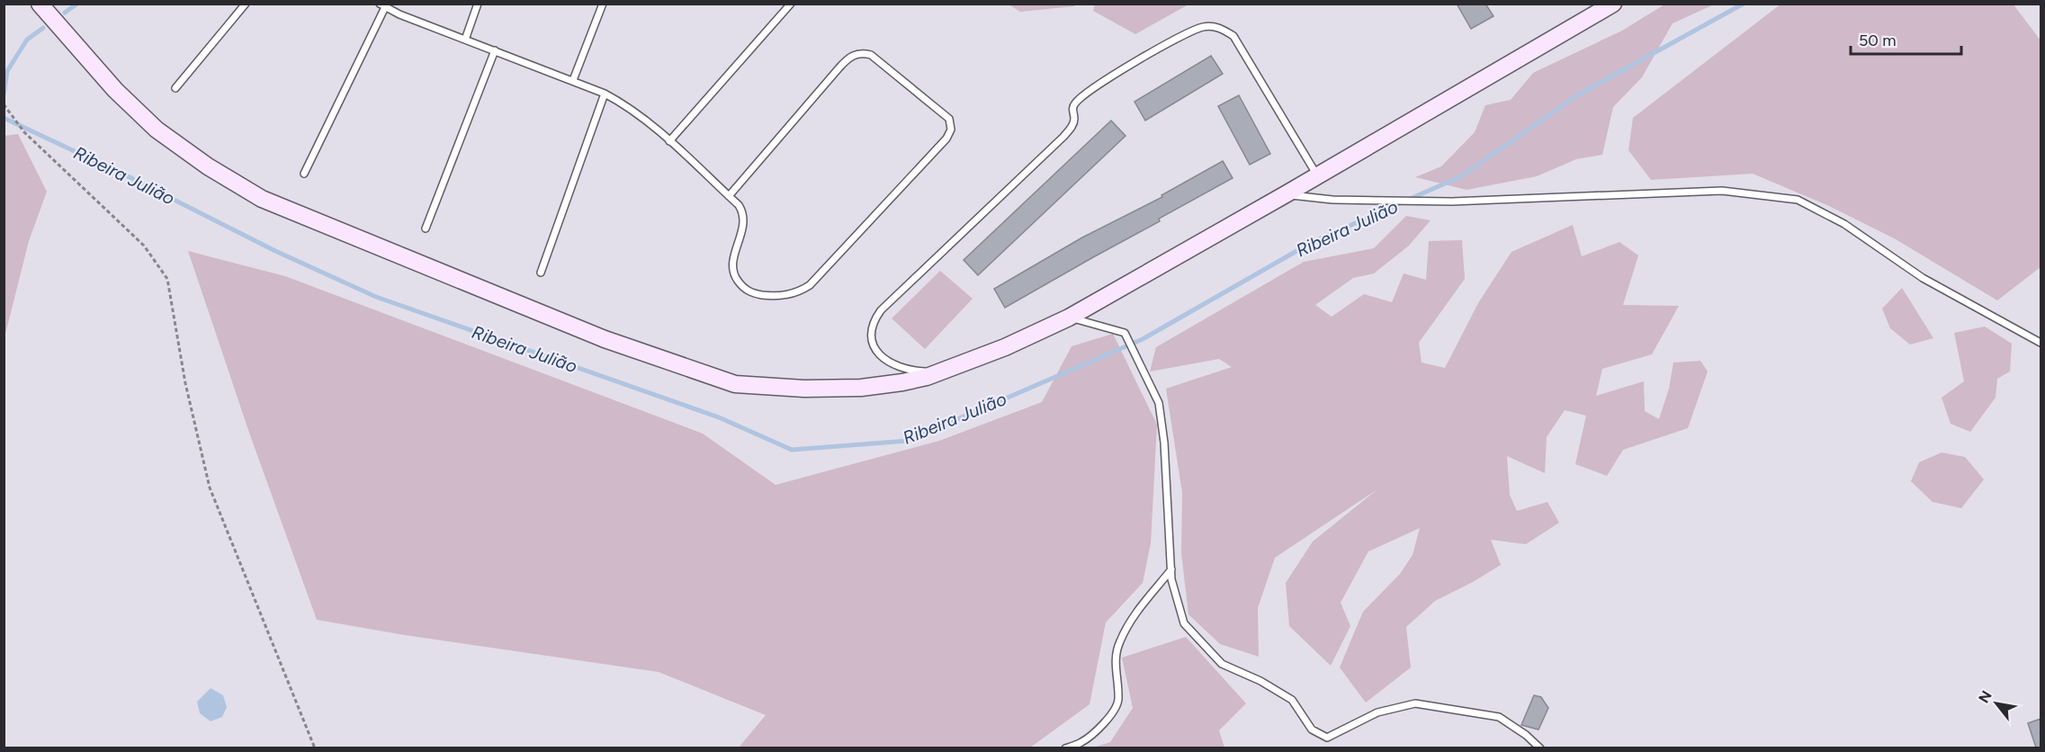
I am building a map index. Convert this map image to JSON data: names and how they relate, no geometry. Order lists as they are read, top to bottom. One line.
{"water":["Ribeira Julião"],"scale_bar":"50 m","north":"top left"}
